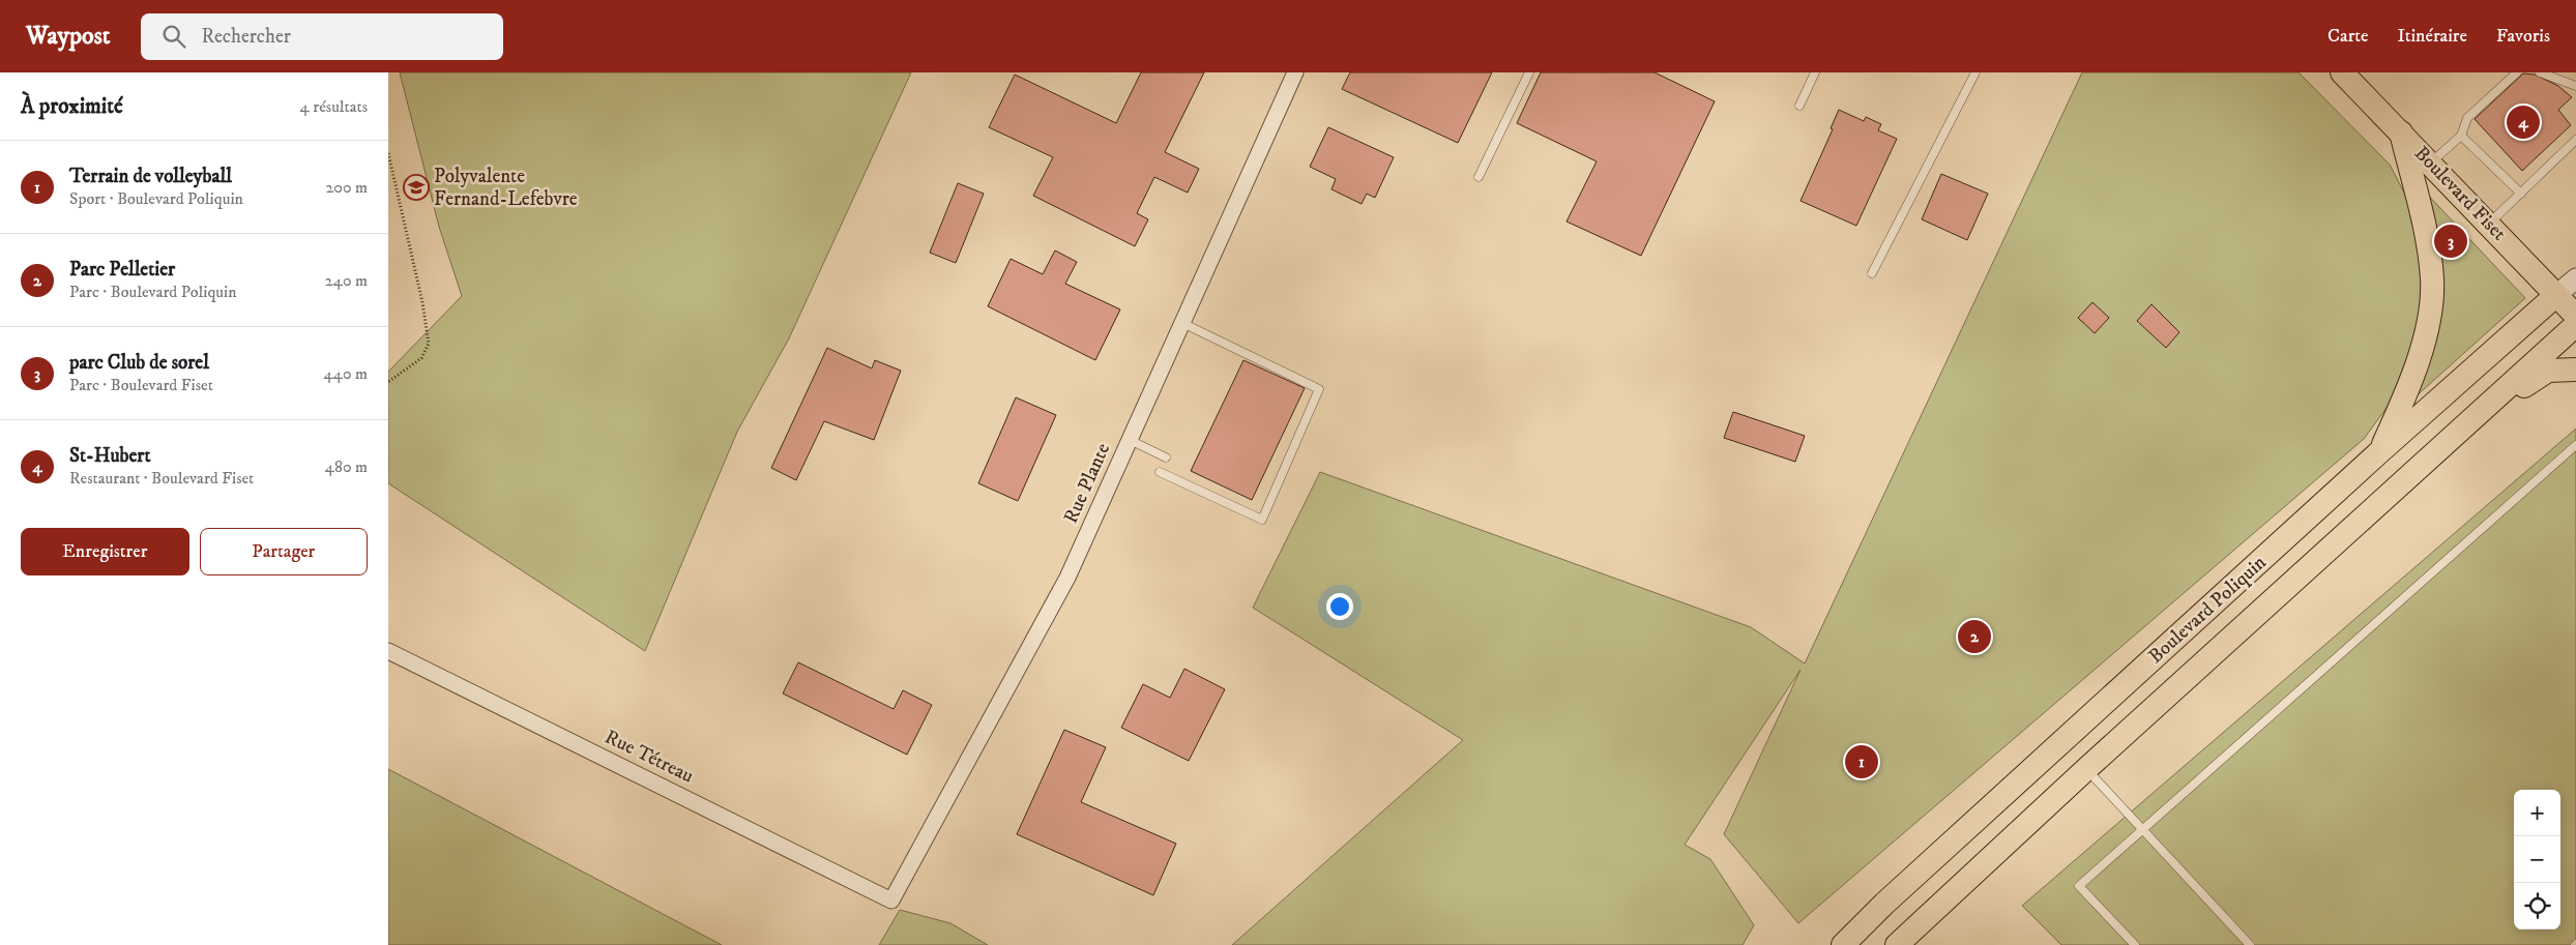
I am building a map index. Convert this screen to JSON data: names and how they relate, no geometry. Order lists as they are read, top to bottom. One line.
{"streets":{"main road":["Boulevard Fiset","Boulevard Poliquin"],"street":["Rue Plante","Rue Tétreau"]},"crossings":[["Boulevard Fiset","Boulevard Poliquin"],["Rue Plante","Rue Tétreau"]],"places":{"school or university":["Polyvalente Fernand-Lefebvre"]},"page":{"header":"Waypost","search":"Rechercher","nav":["Carte","Itinéraire","Favoris"],"heading":["À proximité","4 résultats"],"pins":["4","3","2","1"],"list":[{"mark":"1","name":"Terrain de volleyball","note":"Sport · Boulevard Poliquin","value":"200 m"},{"mark":"2","name":"Parc Pelletier","note":"Parc · Boulevard Poliquin","value":"240 m"},{"mark":"3","name":"parc Club de sorel","note":"Parc · Boulevard Fiset","value":"440 m"},{"mark":"4","name":"St-Hubert","note":"Restaurant · Boulevard Fiset","value":"480 m"}],"buttons":["Enregistrer","Partager"],"map_buttons":["+","−"]}}
